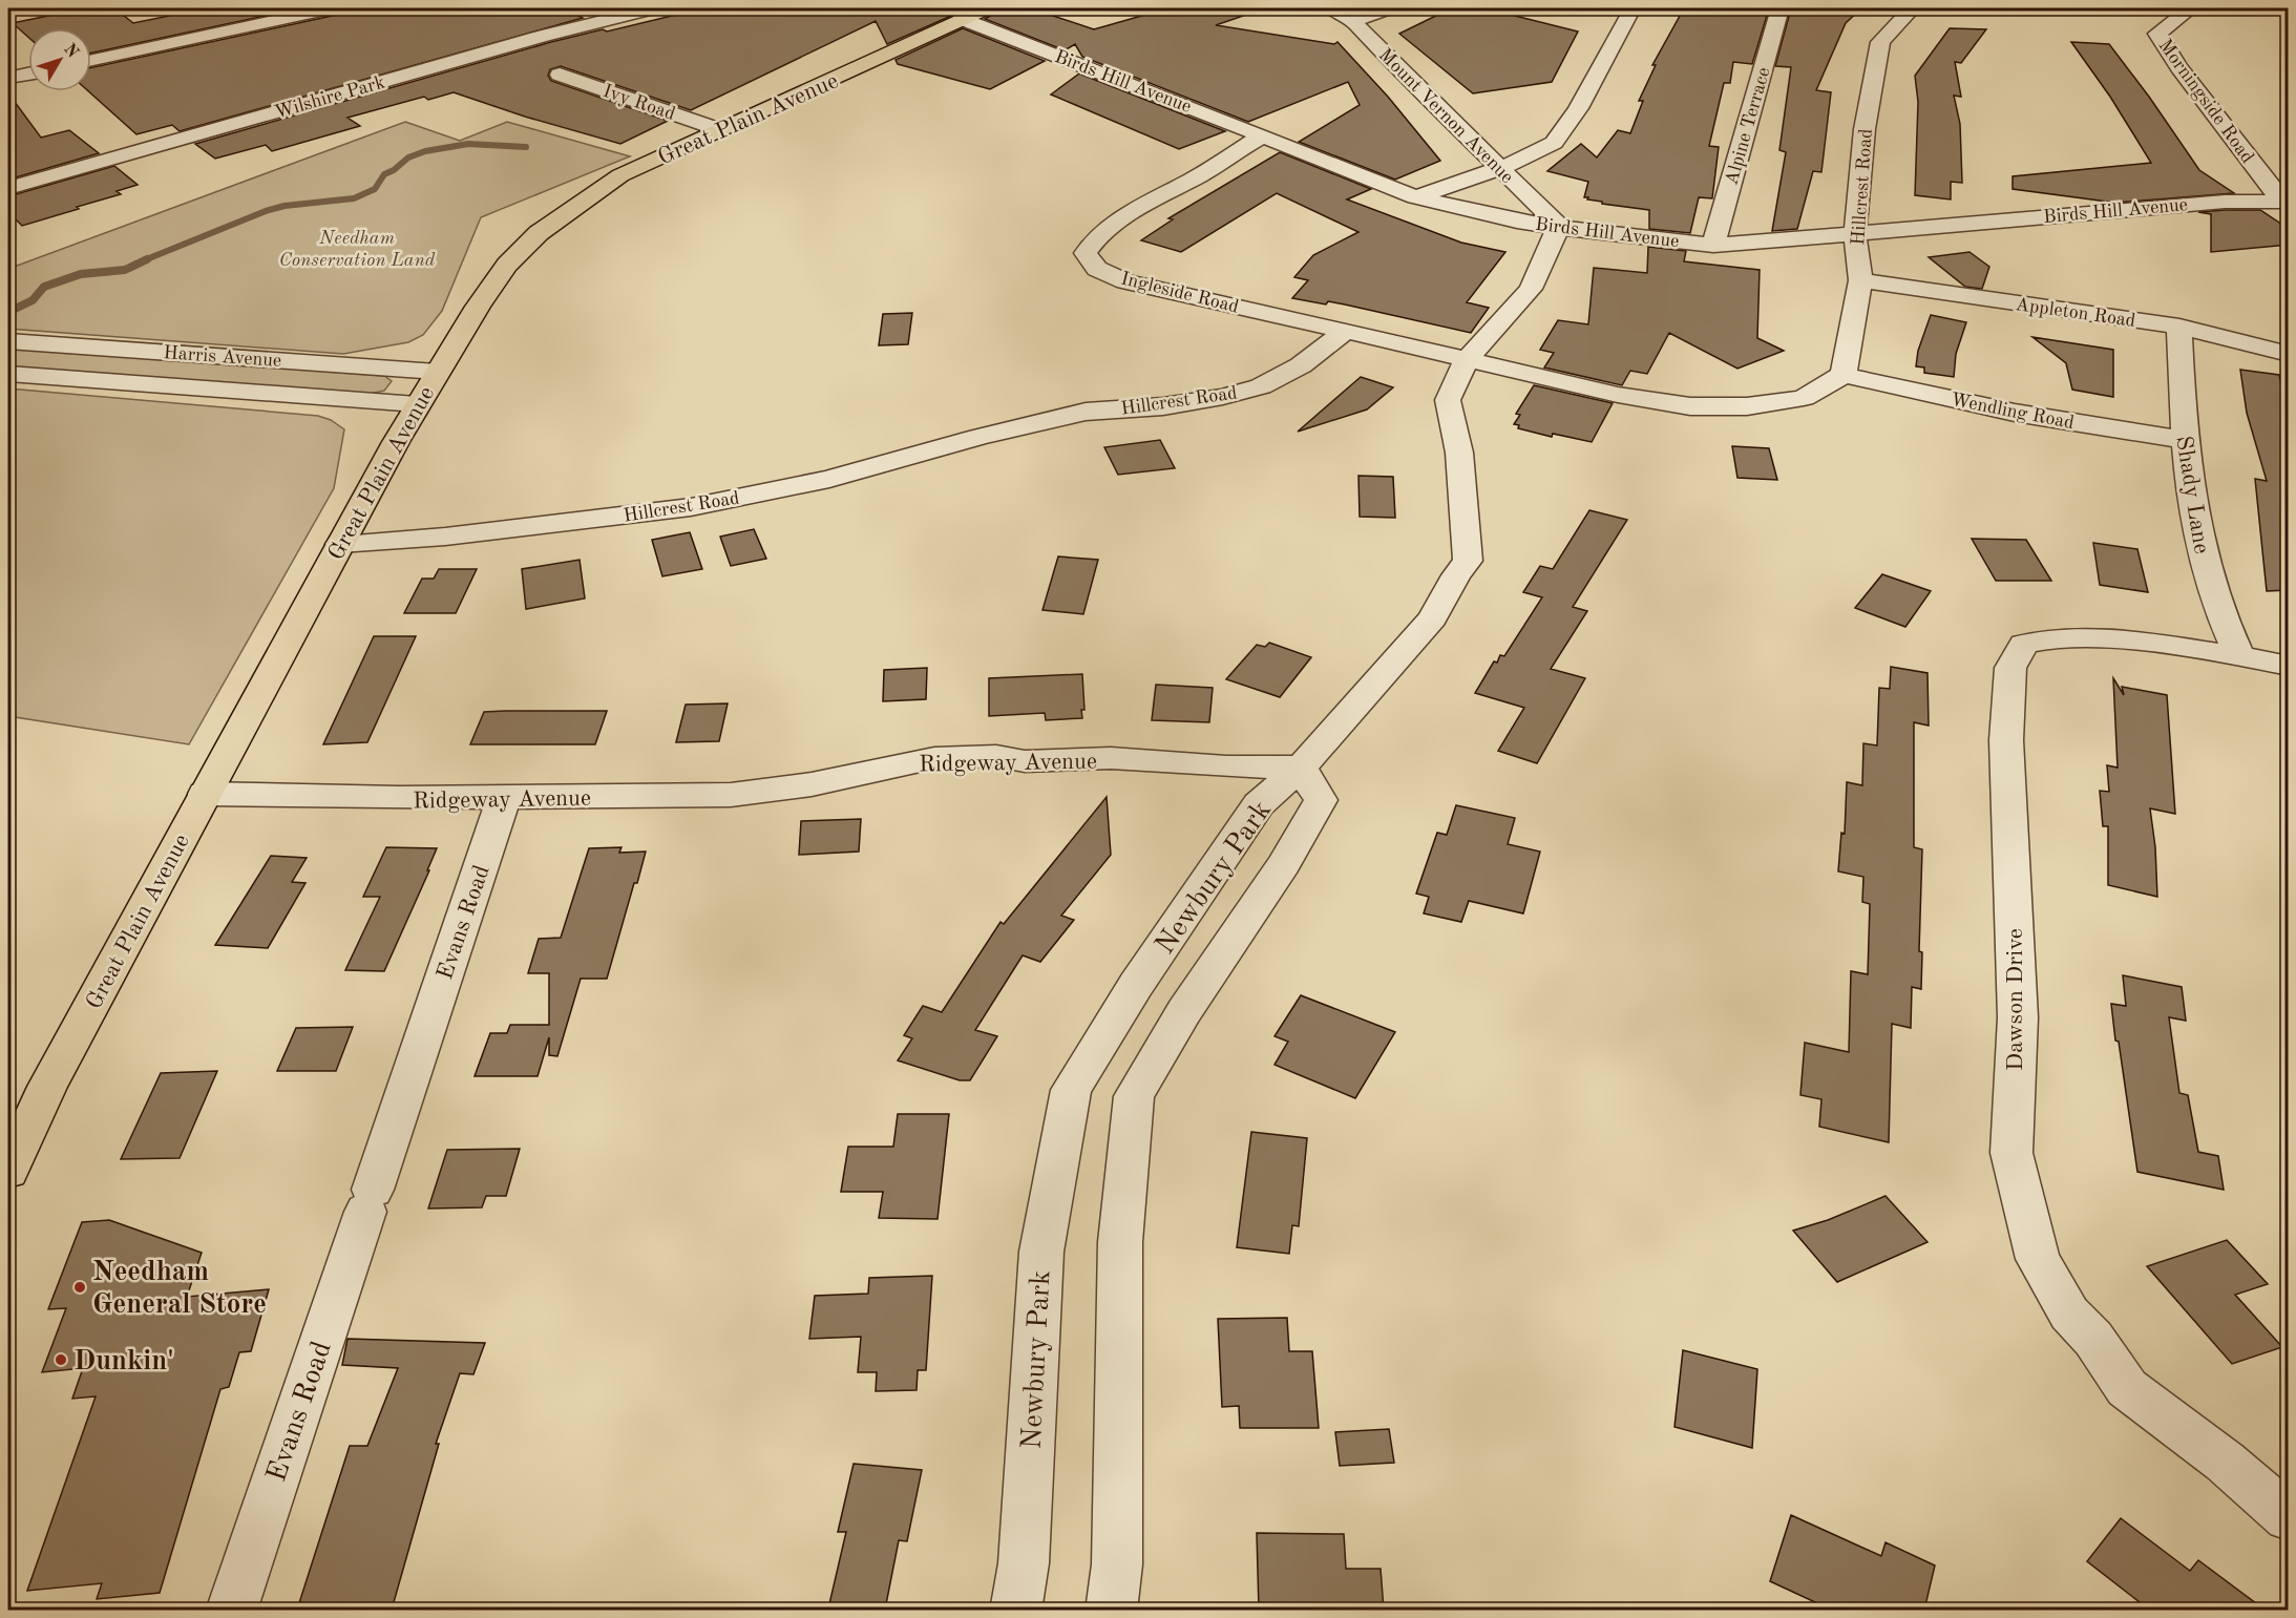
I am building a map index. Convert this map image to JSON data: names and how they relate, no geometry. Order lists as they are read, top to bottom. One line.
{"streets":{"main road":["Great Plain Avenue"],"street":["Birds Hill Avenue","Wilshire Park","Morningside Road","Ivy Road","Mount Vernon Avenue","Alpine Terrace","Hillcrest Road","Ingleside Road","Appleton Road","Harris Avenue","Wendling Road","Shady Lane","Ridgeway Avenue","Newbury Park","Evans Road","Dawson Drive"]},"crossings":[["Birds Hill Avenue","Morningside Road"],["Birds Hill Avenue","Mount Vernon Avenue"],["Birds Hill Avenue","Great Plain Avenue"],["Birds Hill Avenue","Alpine Terrace"],["Birds Hill Avenue","Hillcrest Road"],["Birds Hill Avenue","Ingleside Road"],["Ivy Road","Great Plain Avenue"],["Great Plain Avenue","Hillcrest Road"],["Great Plain Avenue","Harris Avenue"],["Great Plain Avenue","Ridgeway Avenue"],["Hillcrest Road","Ingleside Road"],["Hillcrest Road","Appleton Road"],["Hillcrest Road","Wendling Road"],["Appleton Road","Shady Lane"],["Wendling Road","Shady Lane"],["Shady Lane","Dawson Drive"],["Ridgeway Avenue","Newbury Park"],["Ridgeway Avenue","Evans Road"]],"parks":["Needham Conservation Land"],"places":["Needham General Store","Dunkin'"],"north":"top right"}
